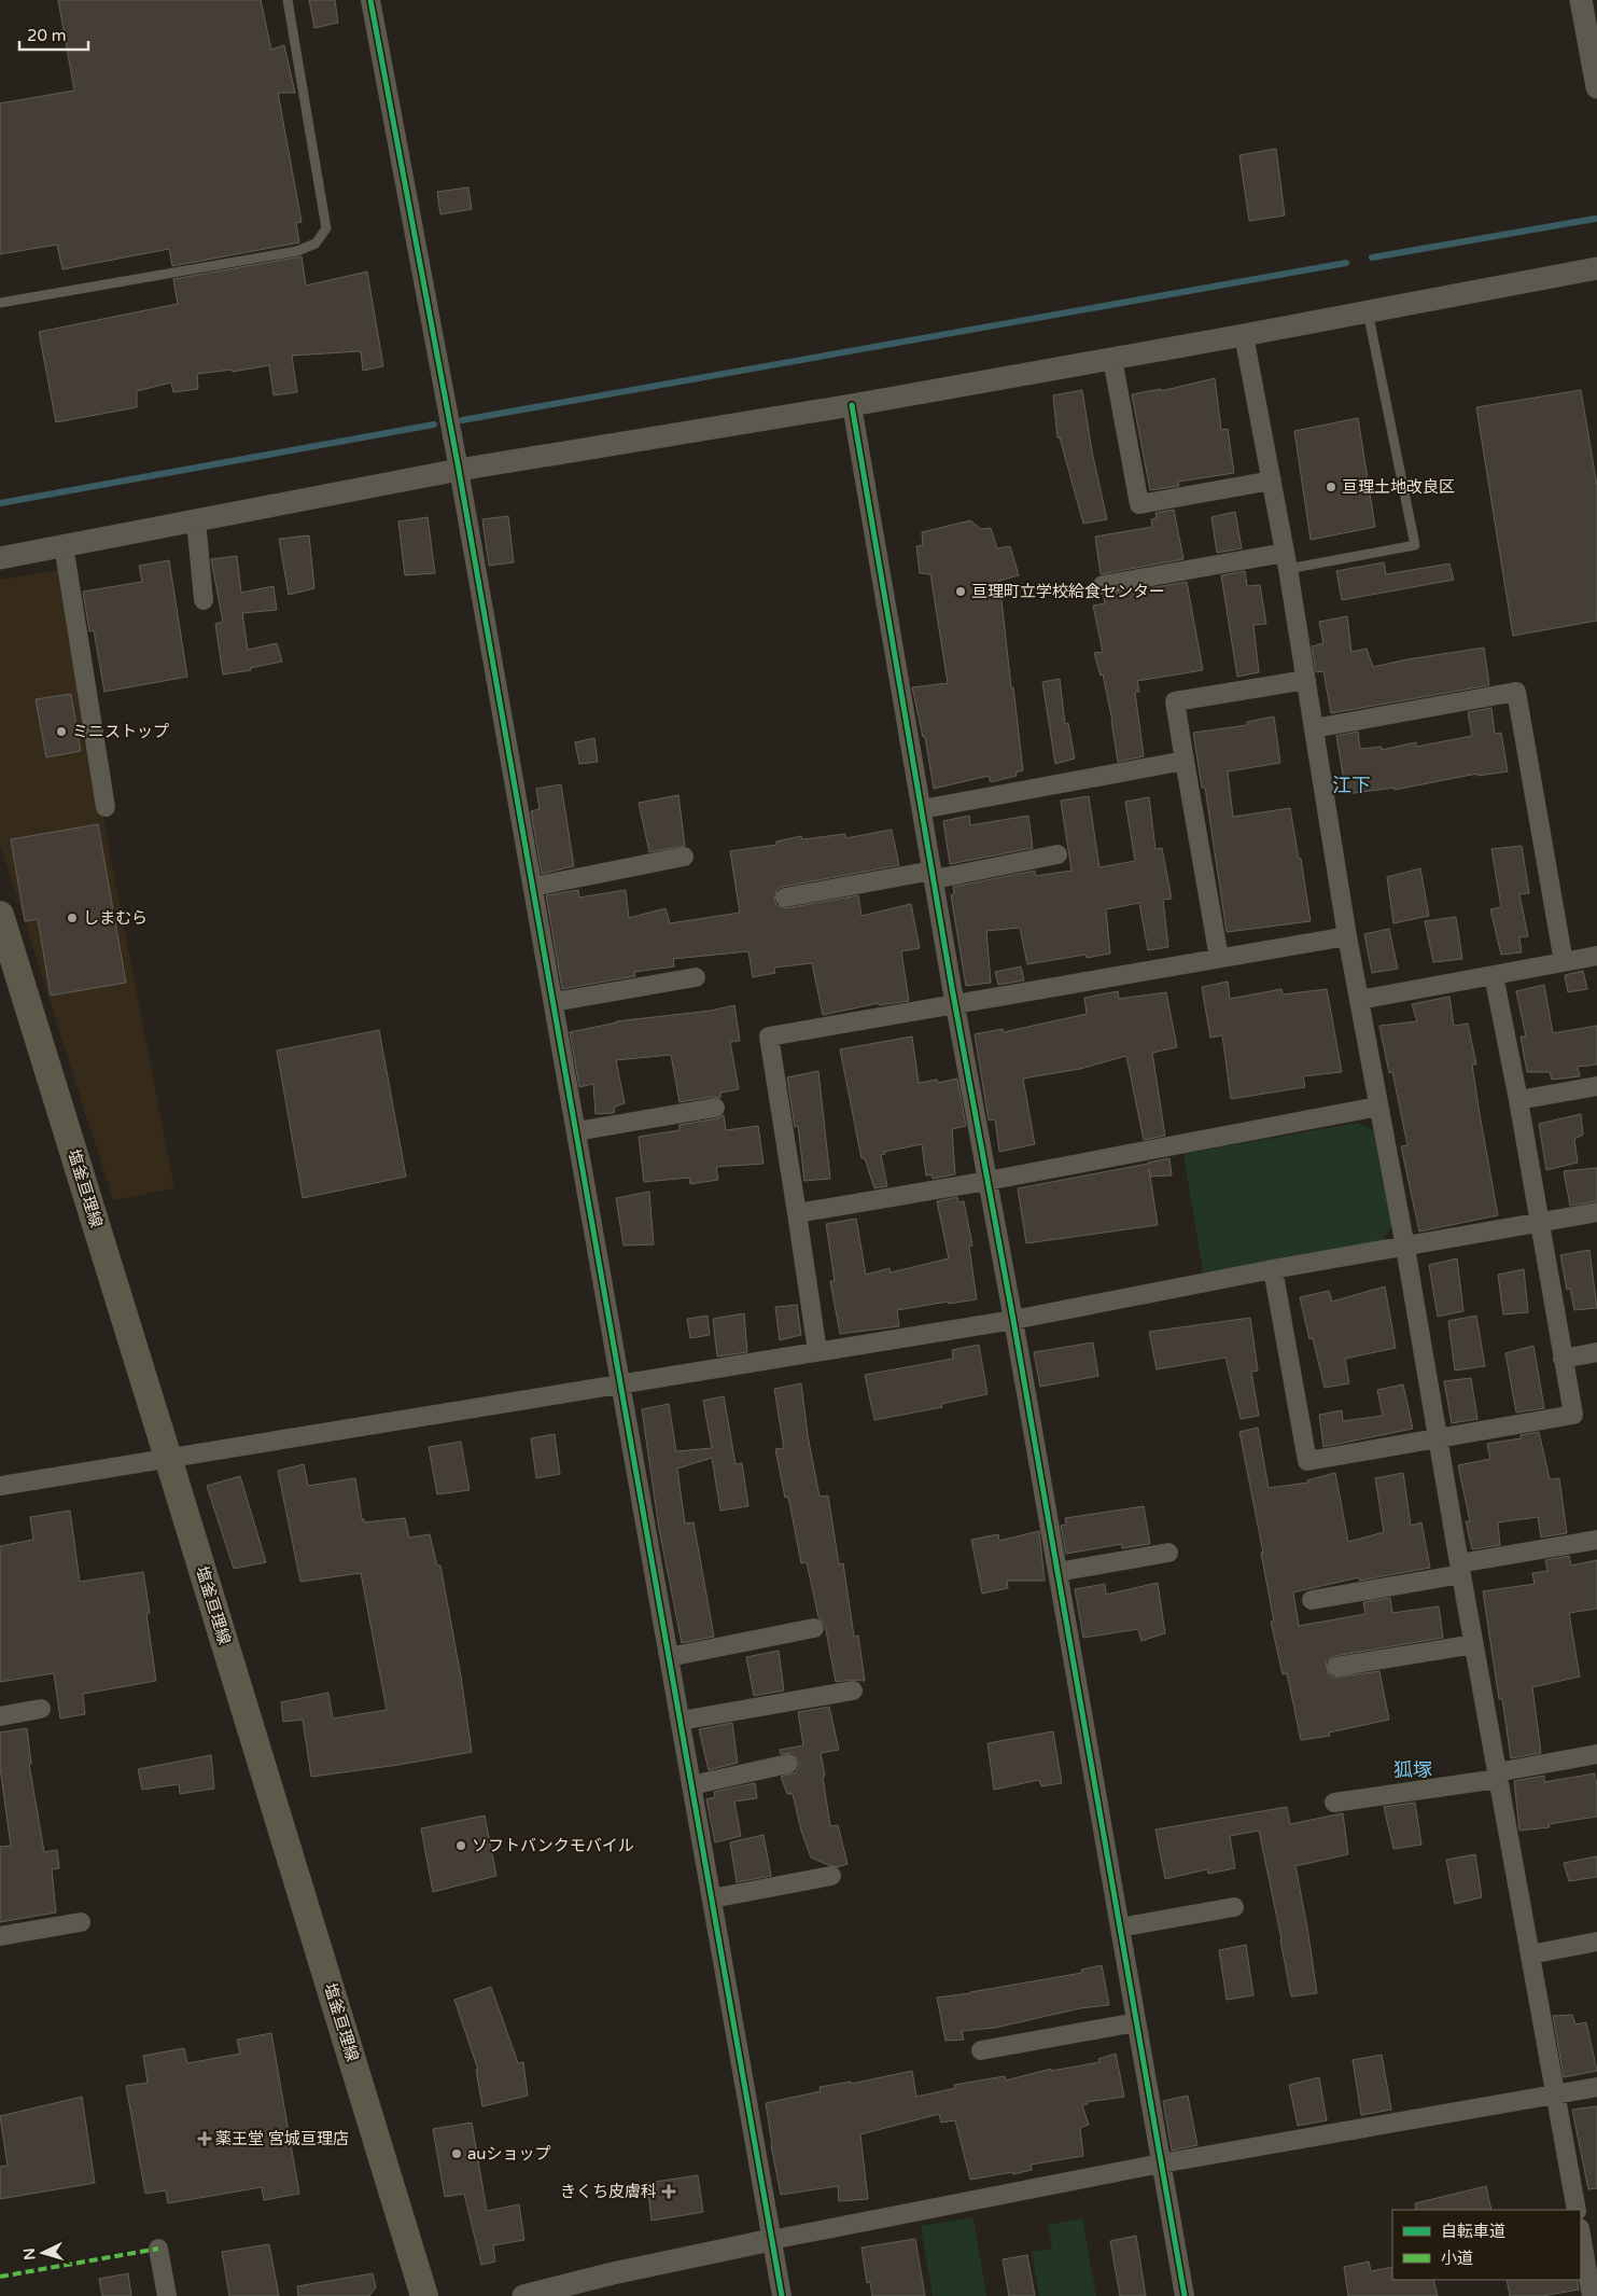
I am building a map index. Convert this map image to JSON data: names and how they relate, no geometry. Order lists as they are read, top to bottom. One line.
{"streets":{"main road":["塩釜亘理線"]},"districts":["江下","狐塚"],"places":{"other":["亘理土地改良区","亘理町立学校給食センター","ミニストップ","しまむら","ソフトバンクモバイル","auショップ"],"health":["薬王堂 宮城亘理店","きくち皮膚科"]},"legend":["自転車道","小道"],"scale_bar":"20 m","north":"left"}
